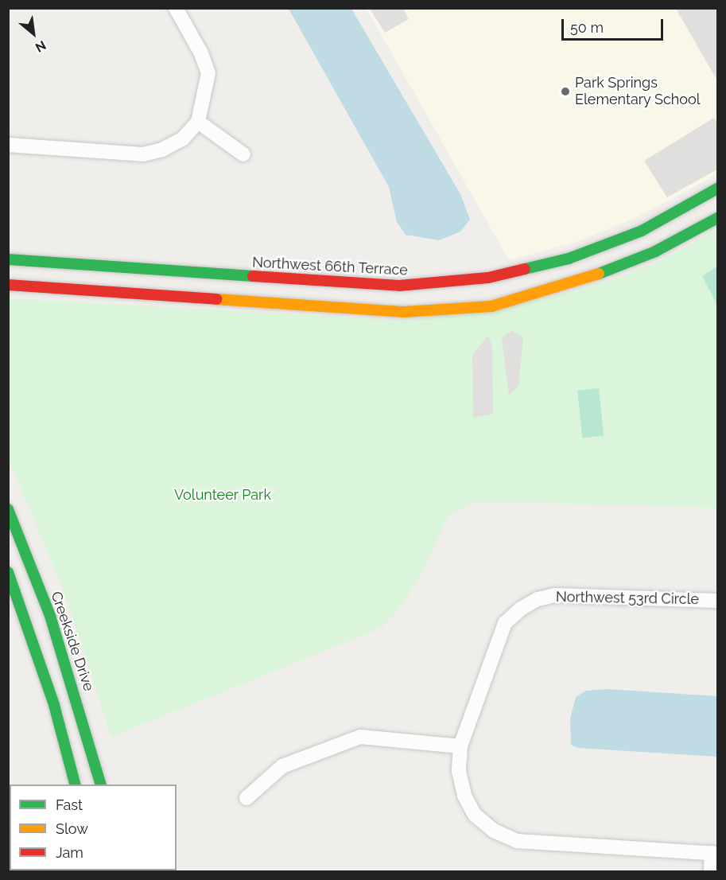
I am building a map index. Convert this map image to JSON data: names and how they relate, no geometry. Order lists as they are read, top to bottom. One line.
{"streets":{"street":["Northwest 66th Terrace","Northwest 53rd Circle","Creekside Drive"]},"parks":["Volunteer Park"],"places":["Park Springs Elementary School"],"legend":["Fast","Slow","Jam"],"scale_bar":"50 m","north":"bottom right"}
